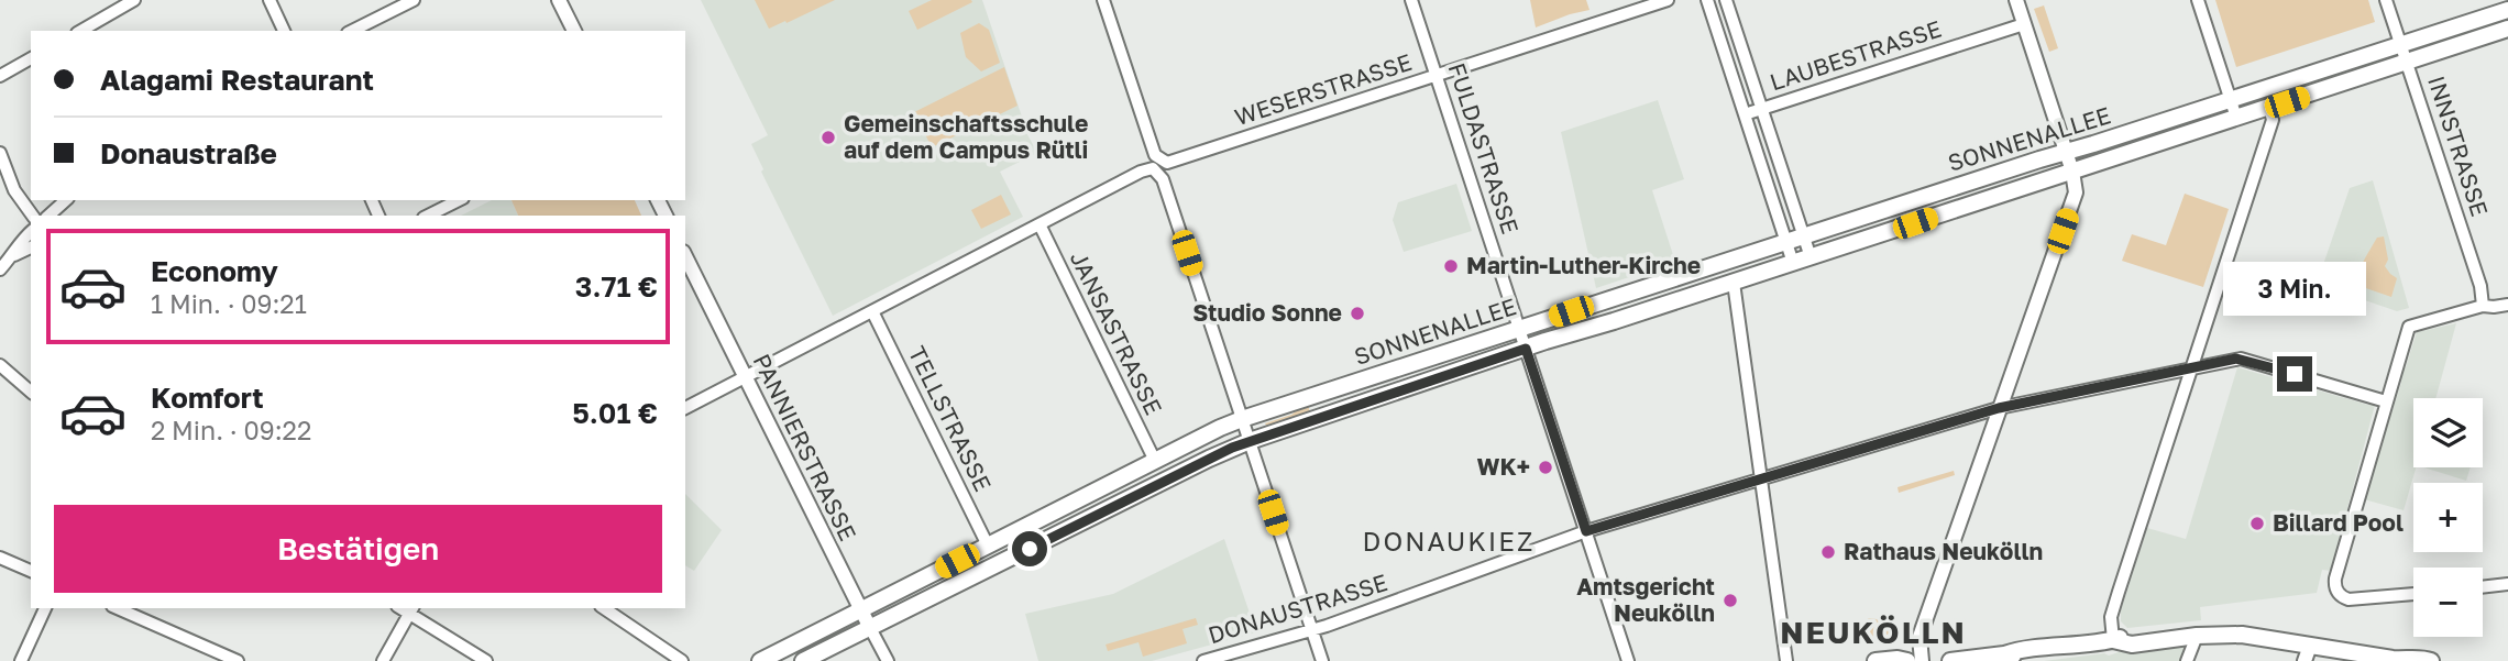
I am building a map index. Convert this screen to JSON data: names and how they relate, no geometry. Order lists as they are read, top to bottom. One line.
{"streets":{"main road":["SONNENALLEE"],"street":["LAUBESTRASSE","WESERSTRASSE","INNSTRASSE","FULDASTRASSE","JANSASTRASSE","TELLSTRASSE","PANNIERSTRASSE","DONAUSTRASSE"]},"crossings":[["WESERSTRASSE","FULDASTRASSE"],["SONNENALLEE","INNSTRASSE"],["SONNENALLEE","FULDASTRASSE"],["SONNENALLEE","JANSASTRASSE"],["SONNENALLEE","TELLSTRASSE"],["SONNENALLEE","PANNIERSTRASSE"],["FULDASTRASSE","DONAUSTRASSE"]],"districts":["DONAUKIEZ","NEUKÖLLN"],"places":["Gemeinschaftsschule auf dem Campus Rütli","Martin-Luther-Kirche","Studio Sonne","WK+","Billard Pool","Rathaus Neukölln","Amtsgericht Neukölln"],"page":{"banner":["Alagami Restaurant","Donaustraße"],"list":[{"name":"Economy","note":"1 Min. · 09:21","value":"3.71 €"},{"name":"Komfort","note":"2 Min. · 09:22","value":"5.01 €"}],"bubble":"3 Min.","map_buttons":["+","−"],"buttons":"Bestätigen"}}
